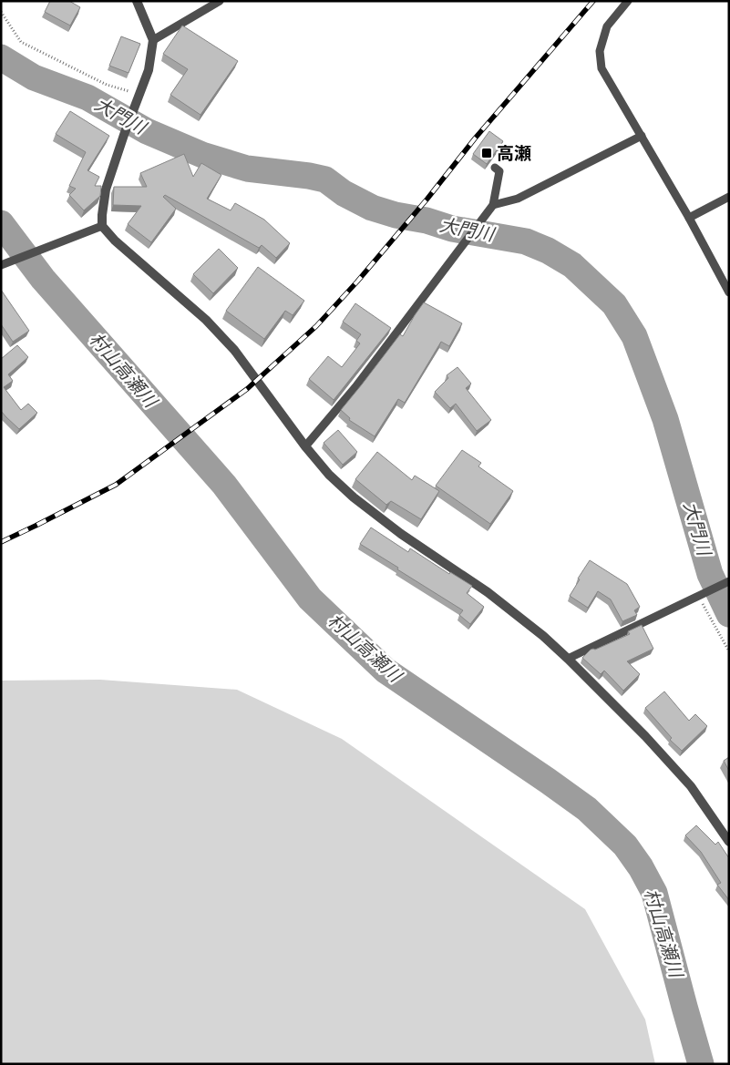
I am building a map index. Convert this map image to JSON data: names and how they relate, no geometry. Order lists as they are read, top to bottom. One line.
{"water":["大門川","村山高瀬川"],"places":{"transit":["高瀬"]}}
